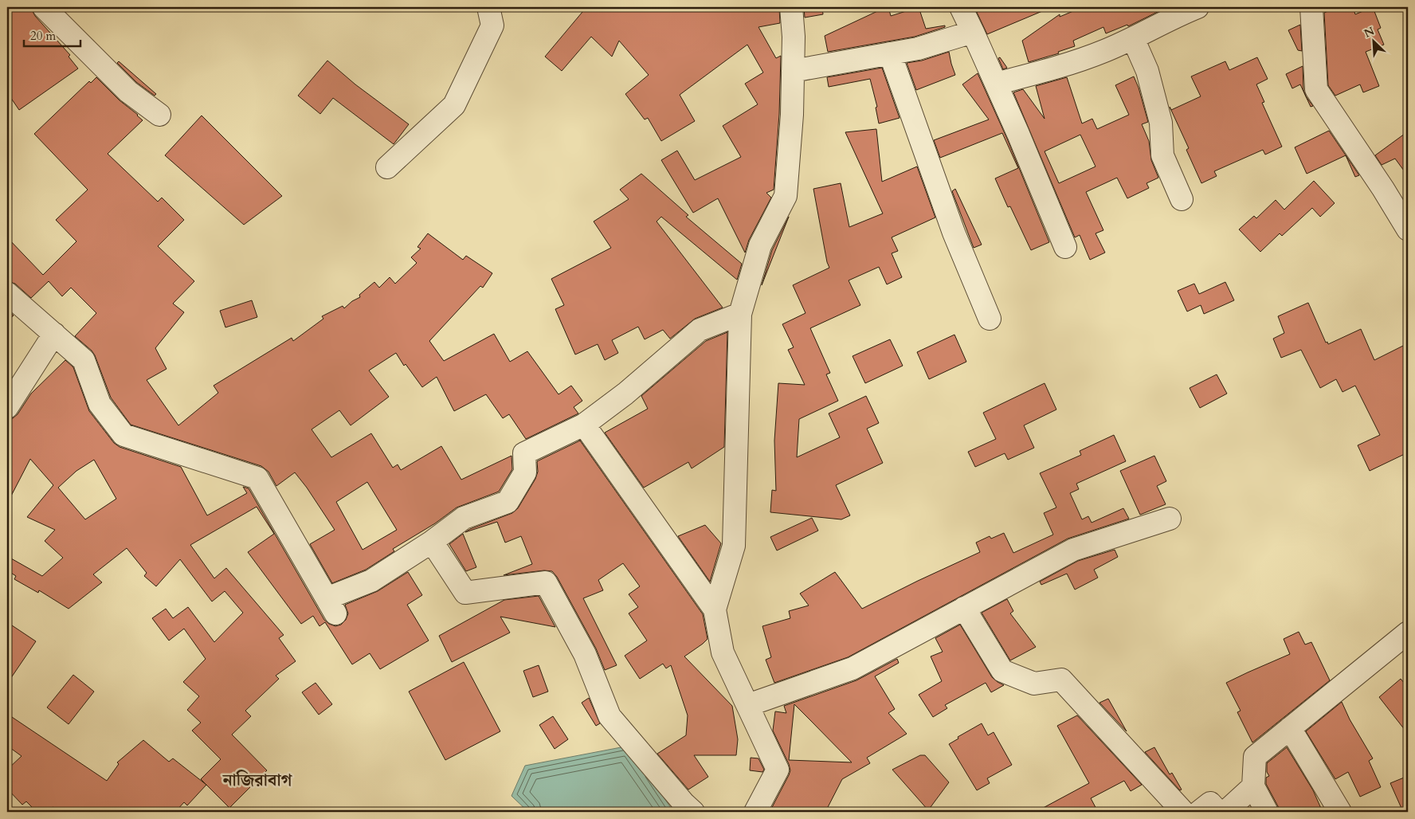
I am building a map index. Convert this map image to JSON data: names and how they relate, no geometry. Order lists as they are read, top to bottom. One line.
{"districts":["নাজিরাবাগ"],"scale_bar":"20 m","north":"top left"}
